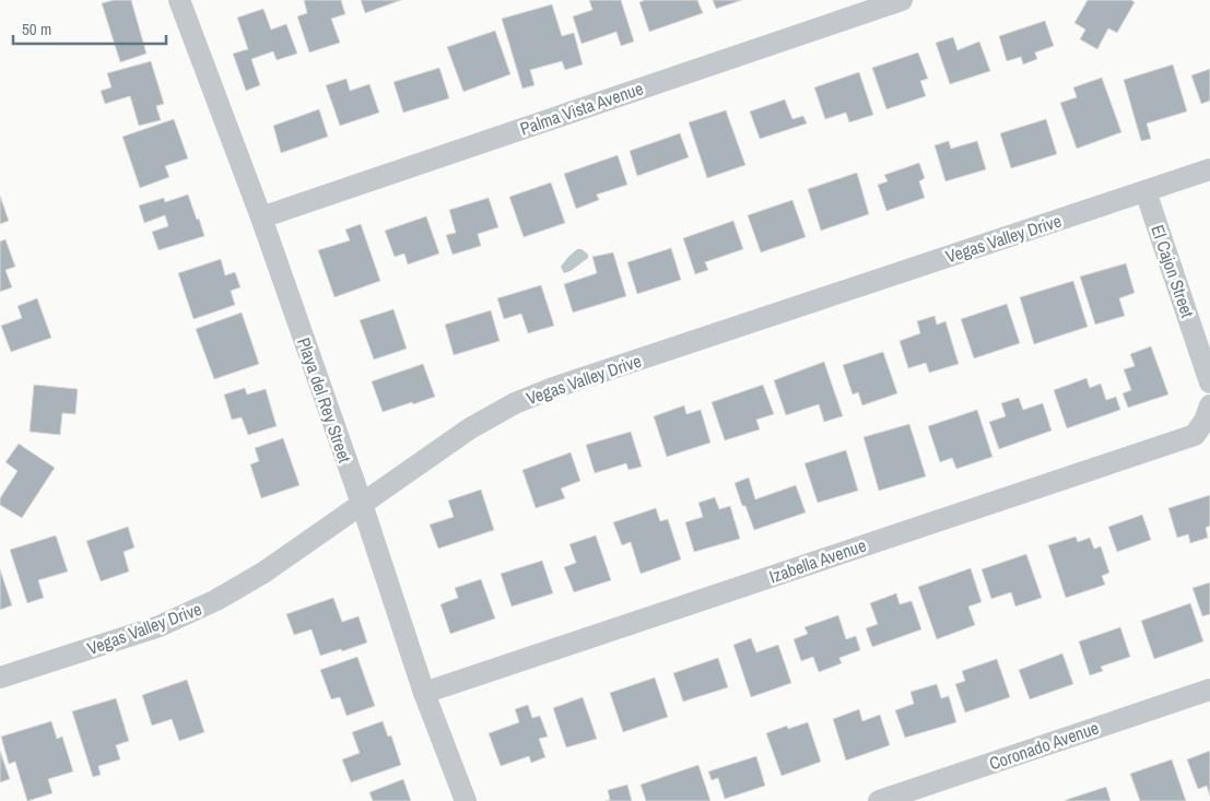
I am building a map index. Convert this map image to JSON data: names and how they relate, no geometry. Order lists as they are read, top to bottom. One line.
{"streets":{"street":["Palma Vista Avenue","Vegas Valley Drive","El Cajon Street","Playa del Rey Street","Izabella Avenue","Coronado Avenue"]},"crossings":[["Palma Vista Avenue","Playa del Rey Street"],["Vegas Valley Drive","El Cajon Street"],["Vegas Valley Drive","Playa del Rey Street"],["Playa del Rey Street","Izabella Avenue"]],"scale_bar":"50 m"}
